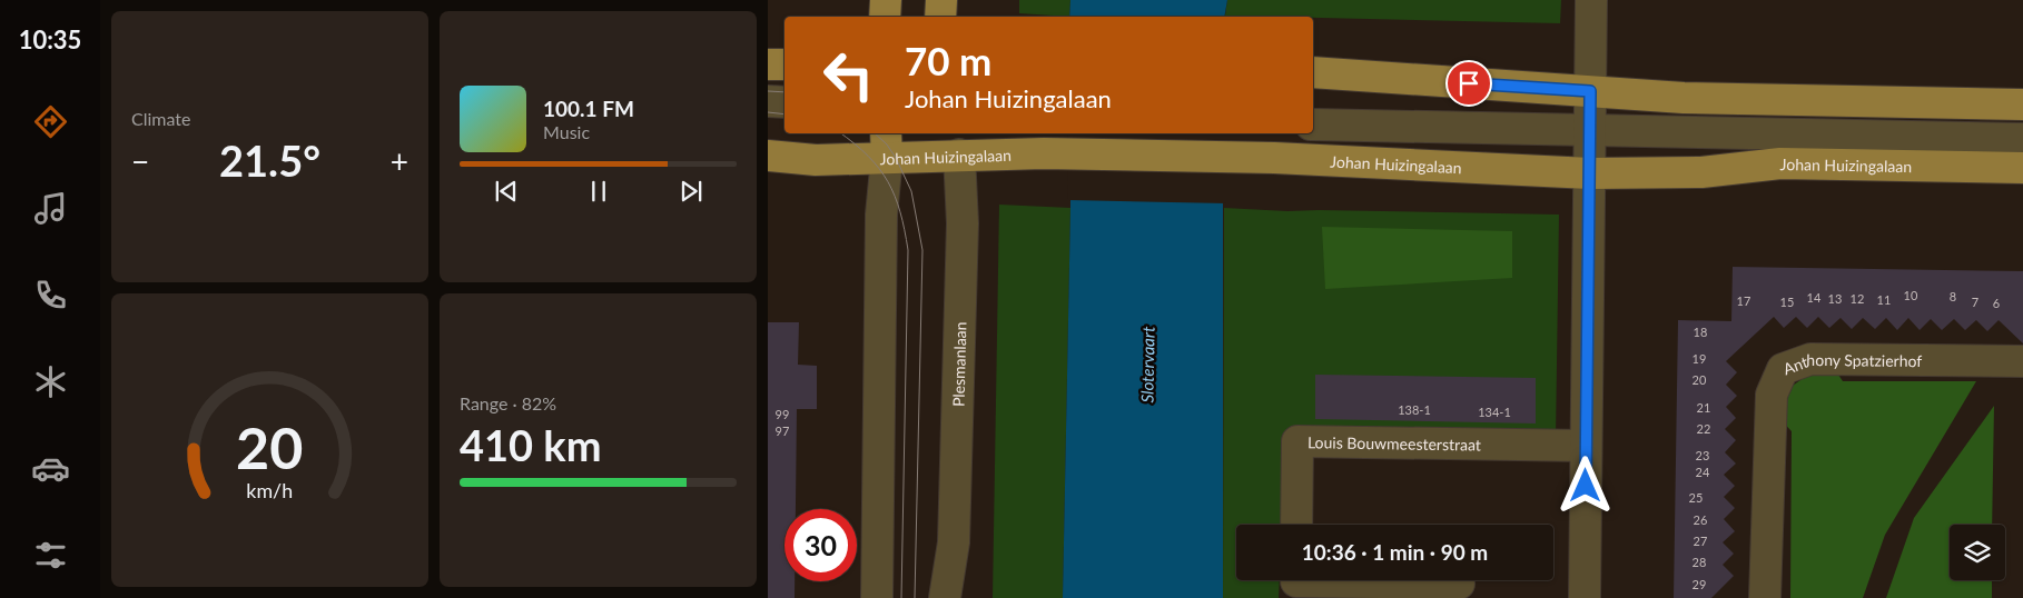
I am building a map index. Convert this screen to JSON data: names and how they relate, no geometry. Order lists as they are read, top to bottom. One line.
{"streets":{"main road":["Johan Huizingalaan"],"street":["Plesmanlaan","Anthony Spatzierhof","Louis Bouwmeesterstraat"]},"crossings":[["Johan Huizingalaan","Plesmanlaan"]],"water":["Slotervaart"],"house_numbers":["10","8","14","13","12","11","17","15","7","6","18","19","20","21","138-1","134-1","99","22","97","23","24","25","26","27","28","29"],"page":{"tabs":"10:35","tile":["Climate",["Range · 82%","410 km"]],"turn":["70 m","Johan Huizingalaan"],"song":["100.1 FM","Music"],"heat":["−","21.5°","+"],"limit":"30","trip":"10:36 · 1 min · 90 m","gauge":["20","km/h"]}}
